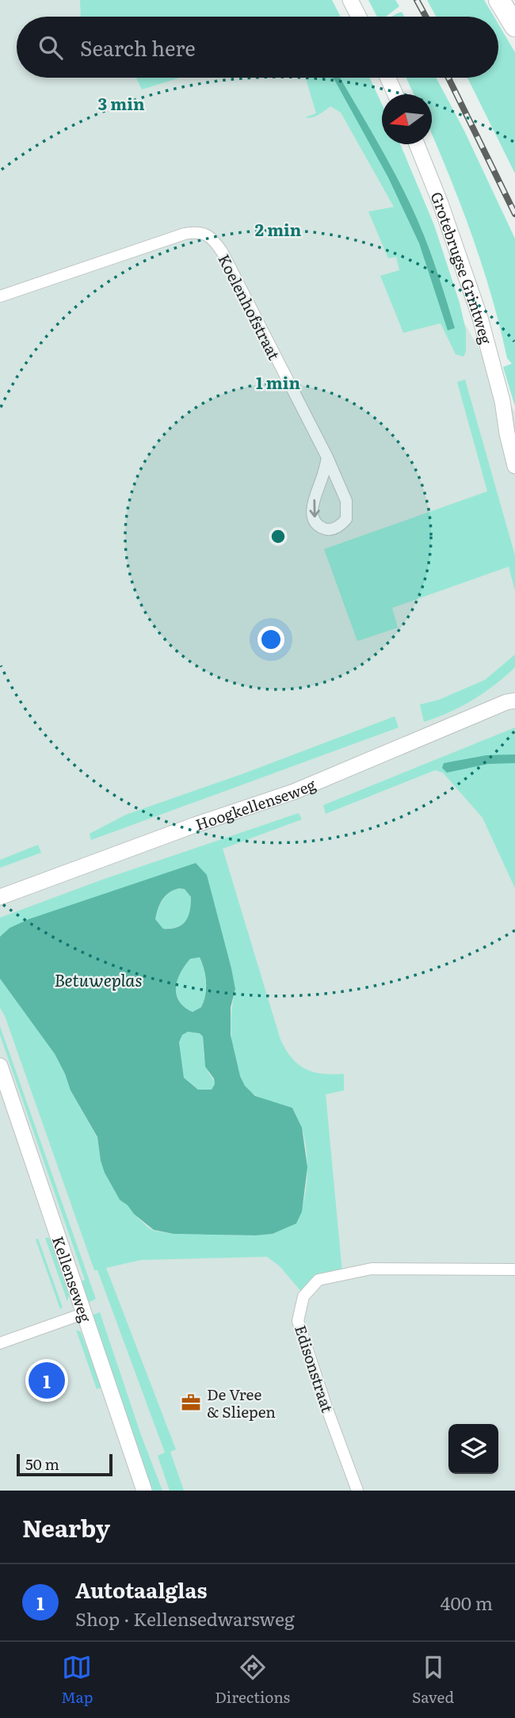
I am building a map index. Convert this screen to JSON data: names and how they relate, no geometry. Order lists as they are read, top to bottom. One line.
{"streets":{"main road":["Grotebrugse Grintweg","Hoogkellenseweg","Kellenseweg"],"street":["Koelenhofstraat","Edisonstraat"]},"water":["Betuweplas"],"places":{"office":["De Vree & Sliepen"]},"scale_bar":"50 m","north":"left","page":{"search":"Search here","pins":"1","scale":"50 m","heading":"Nearby","list":[{"mark":"1","name":"Autotaalglas","note":"Shop · Kellensedwarsweg","value":"400 m"}],"nav":["Map","Directions","Saved"]},"rings":["3 min","2 min","1 min"]}
